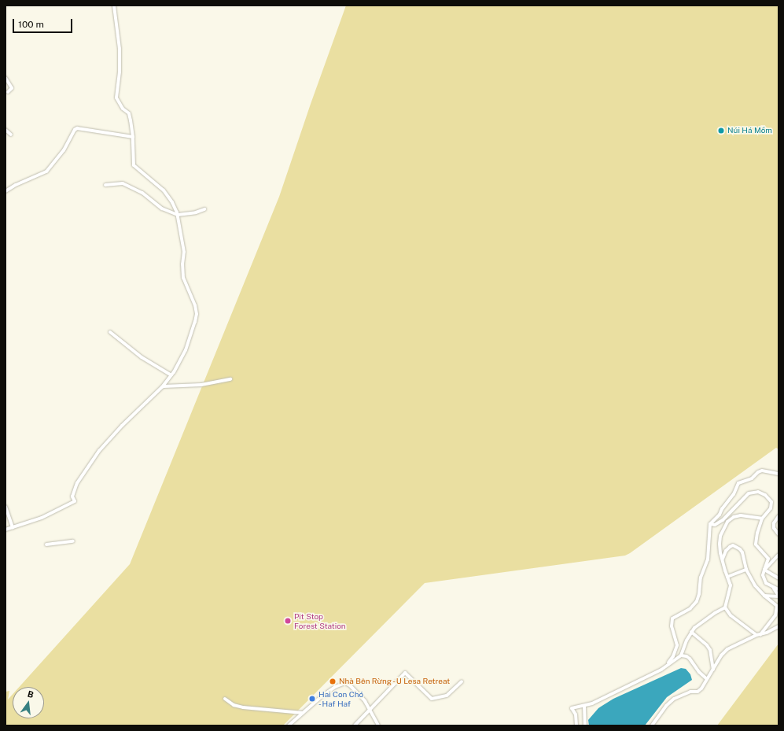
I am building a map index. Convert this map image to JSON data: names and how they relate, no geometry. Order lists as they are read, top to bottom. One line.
{"places":["Núi Há Mồm","Pit Stop Forest Station","Nhà Bên Rừng - U Lesa Retreat","Hai Con Chó - Haf Haf"],"scale_bar":"100 m","north":"top"}
